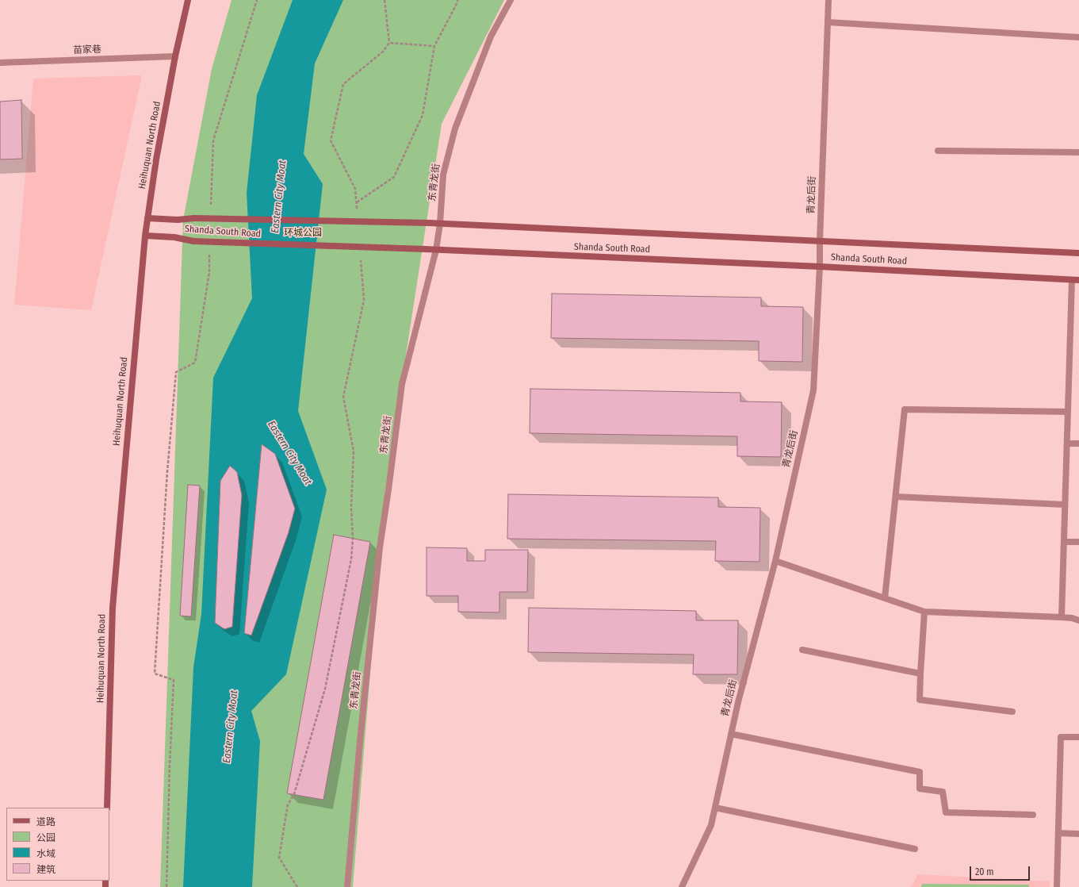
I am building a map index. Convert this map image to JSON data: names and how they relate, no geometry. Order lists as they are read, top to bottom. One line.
{"streets":{"main road":["Heihuquan North Road","Shanda South Road"],"street":["苗家巷","东青龙街","青龙后街"]},"crossings":[["苗家巷","Heihuquan North Road"],["Heihuquan North Road","Shanda South Road"],["东青龙街","Shanda South Road"],["青龙后街","Shanda South Road"]],"water":["Eastern City Moat"],"parks":["环城公园"],"legend":["道路","公园","水域","建筑"],"scale_bar":"20 m"}
